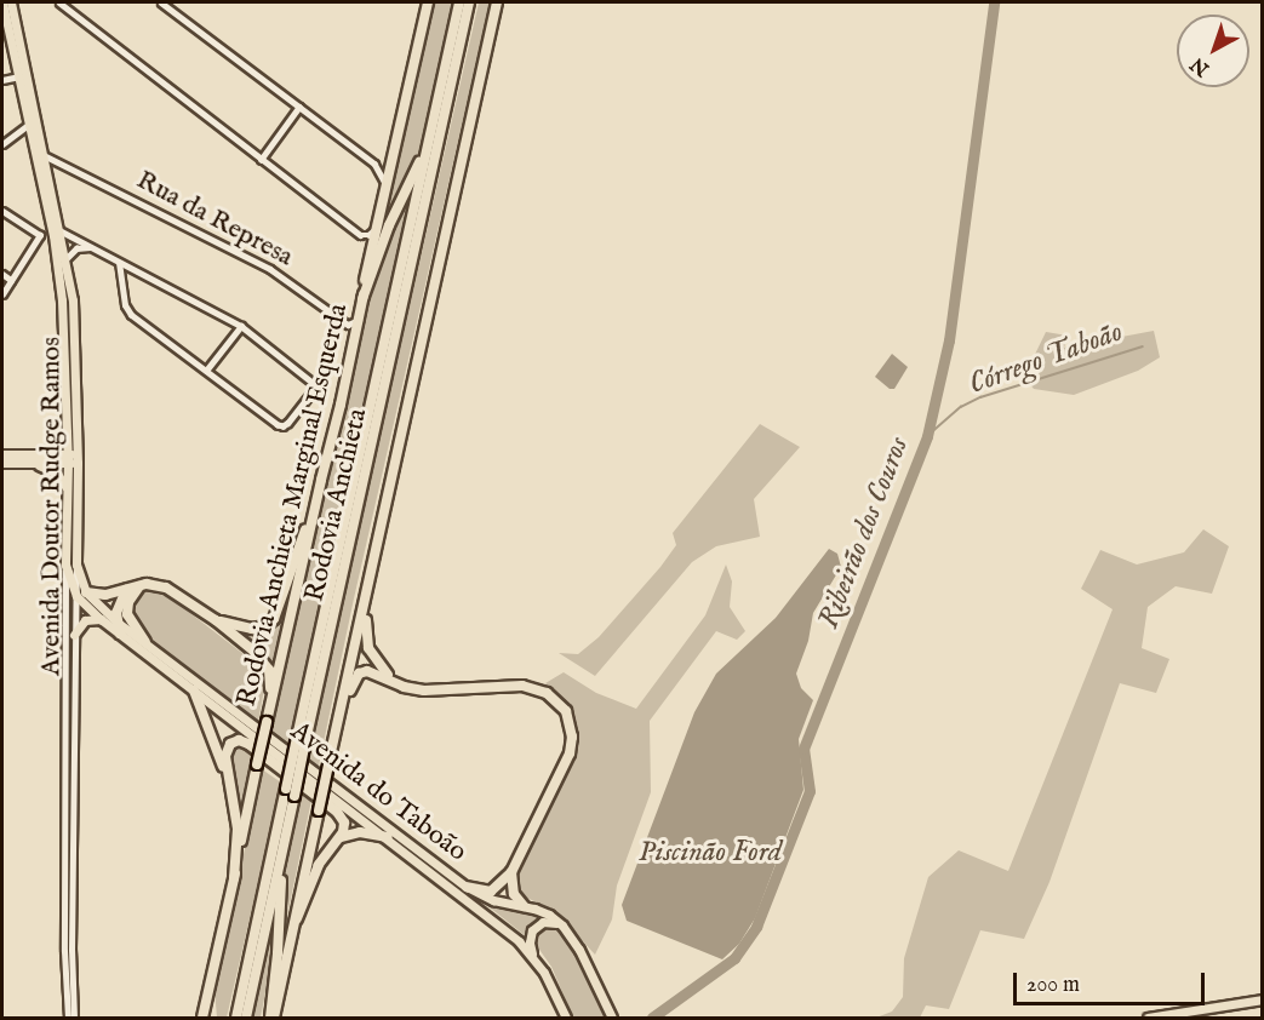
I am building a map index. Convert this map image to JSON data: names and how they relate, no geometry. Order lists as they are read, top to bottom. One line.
{"streets":{"highway":["Rodovia Anchieta Marginal Esquerda","Rodovia Anchieta"],"main road":["Avenida Doutor Rudge Ramos","Avenida do Taboão"],"street":["Rua da Represa"]},"crossings":[["Rua da Represa","Rodovia Anchieta Marginal Esquerda"],["Rua da Represa","Avenida Doutor Rudge Ramos"],["Avenida Doutor Rudge Ramos","Avenida do Taboão"]],"water":["Córrego Taboão","Ribeirão dos Couros","Piscinão Ford"],"scale_bar":"200 m","north":"bottom left"}
